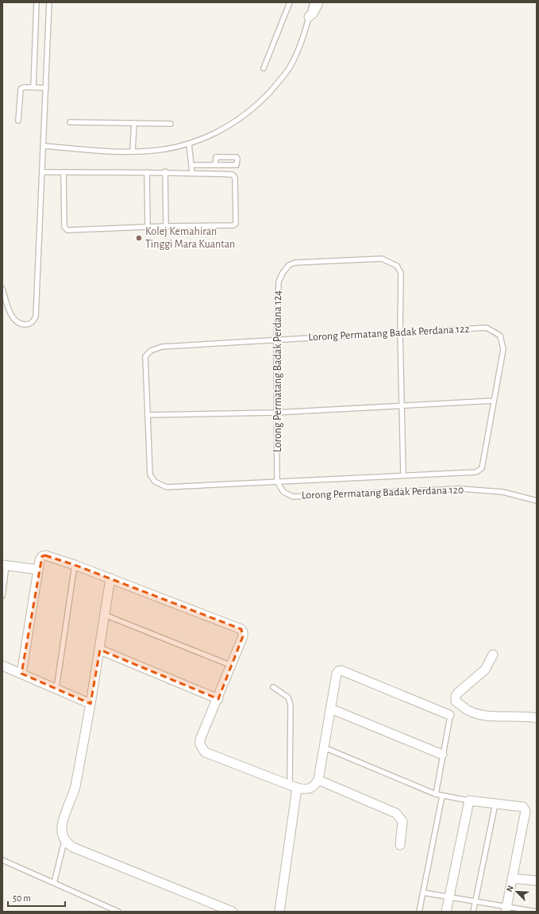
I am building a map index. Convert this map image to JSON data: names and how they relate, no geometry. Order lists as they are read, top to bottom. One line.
{"streets":{"lane":["Lorong Permatang Badak Perdana 122","Lorong Permatang Badak Perdana 124","Lorong Permatang Badak Perdana 120"]},"crossings":[["Lorong Permatang Badak Perdana 122","Lorong Permatang Badak Perdana 124"],["Lorong Permatang Badak Perdana 122","Lorong Permatang Badak Perdana 120"],["Lorong Permatang Badak Perdana 124","Lorong Permatang Badak Perdana 120"]],"places":["Kolej Kemahiran Tinggi Mara Kuantan"],"scale_bar":"50 m","north":"top left"}
